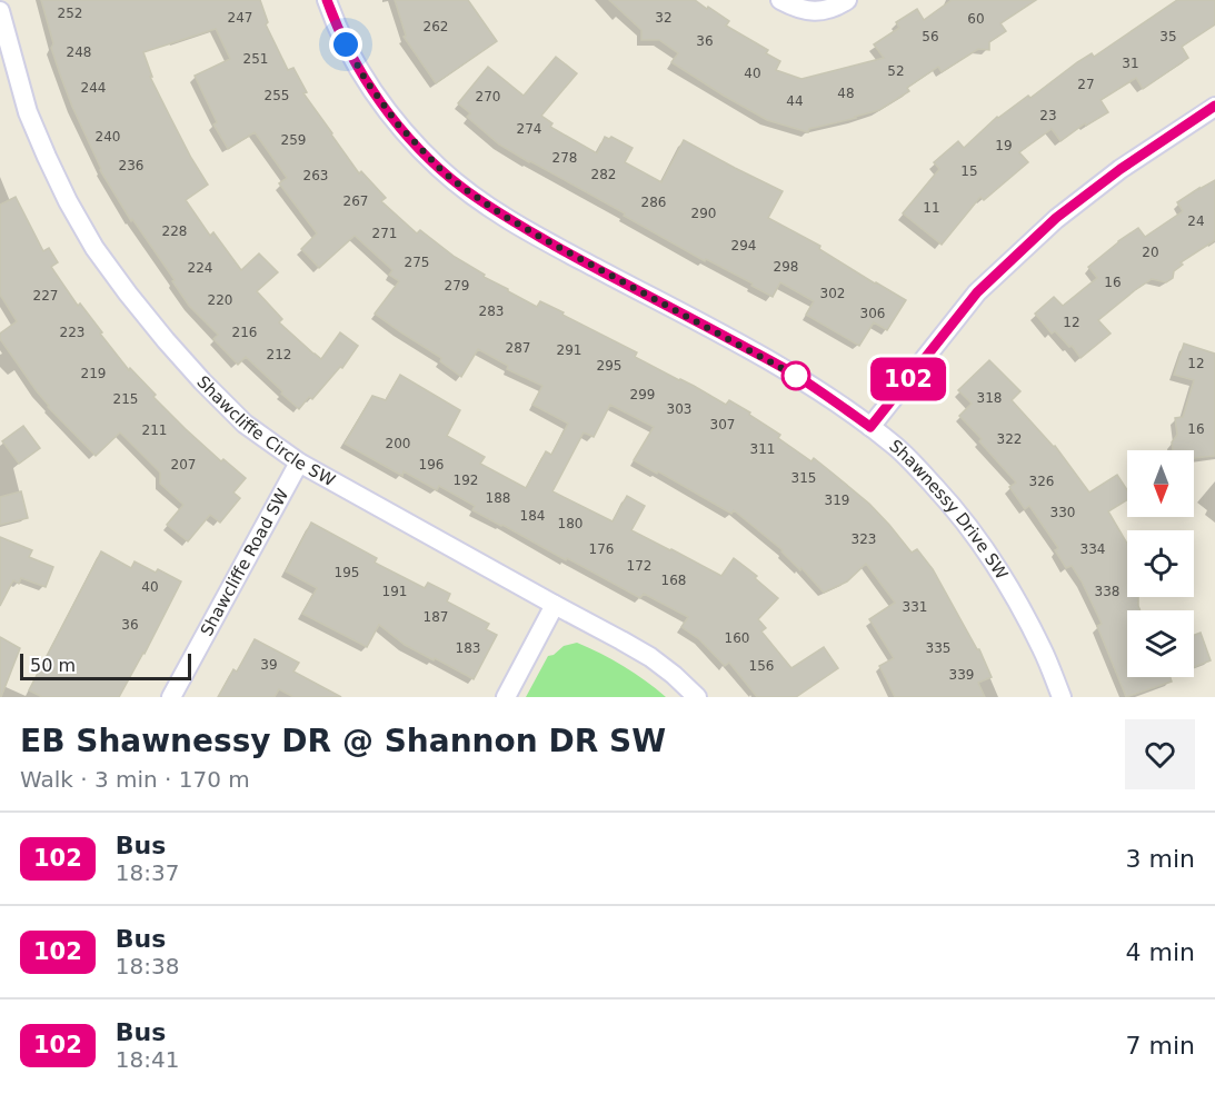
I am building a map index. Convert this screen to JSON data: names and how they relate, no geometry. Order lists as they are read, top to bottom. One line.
{"streets":{"street":["Shawcliffe Circle SW","Shawnessy Drive SW","Shawcliffe Road SW"]},"crossings":[["Shawcliffe Circle SW","Shawcliffe Road SW"]],"lines":["bus line 102"],"house_numbers":["252","247","32","60","262","56","35","36","248","251","31","52","40","27","244","48","255","270","44","23","274","240","259","19","278","236","15","282","263","267","286","11","290","24","228","271","294","20","275","298","224","16","279","302","227","220","283","306","12","223","216","287","291","212","12","295","219","299","318","215","303","307","16","211","322","200","311","207","196","315","192","326","188","319","330","184","180","323","176","334","172","195","168","40","191","338","331","187","36","160","183","335","39","156","339"],"scale_bar":"50 m","north":"bottom","page":{"on_map":"102","scale":"50 m","heading":["EB Shawnessy DR @ Shannon DR SW","Walk · 3 min · 170 m"],"list":[{"mark":"102","name":"Bus","note":"18:37","value":"3 min"},{"mark":"102","name":"Bus","note":"18:38","value":"4 min"},{"mark":"102","name":"Bus","note":"18:41","value":"7 min"}]}}
